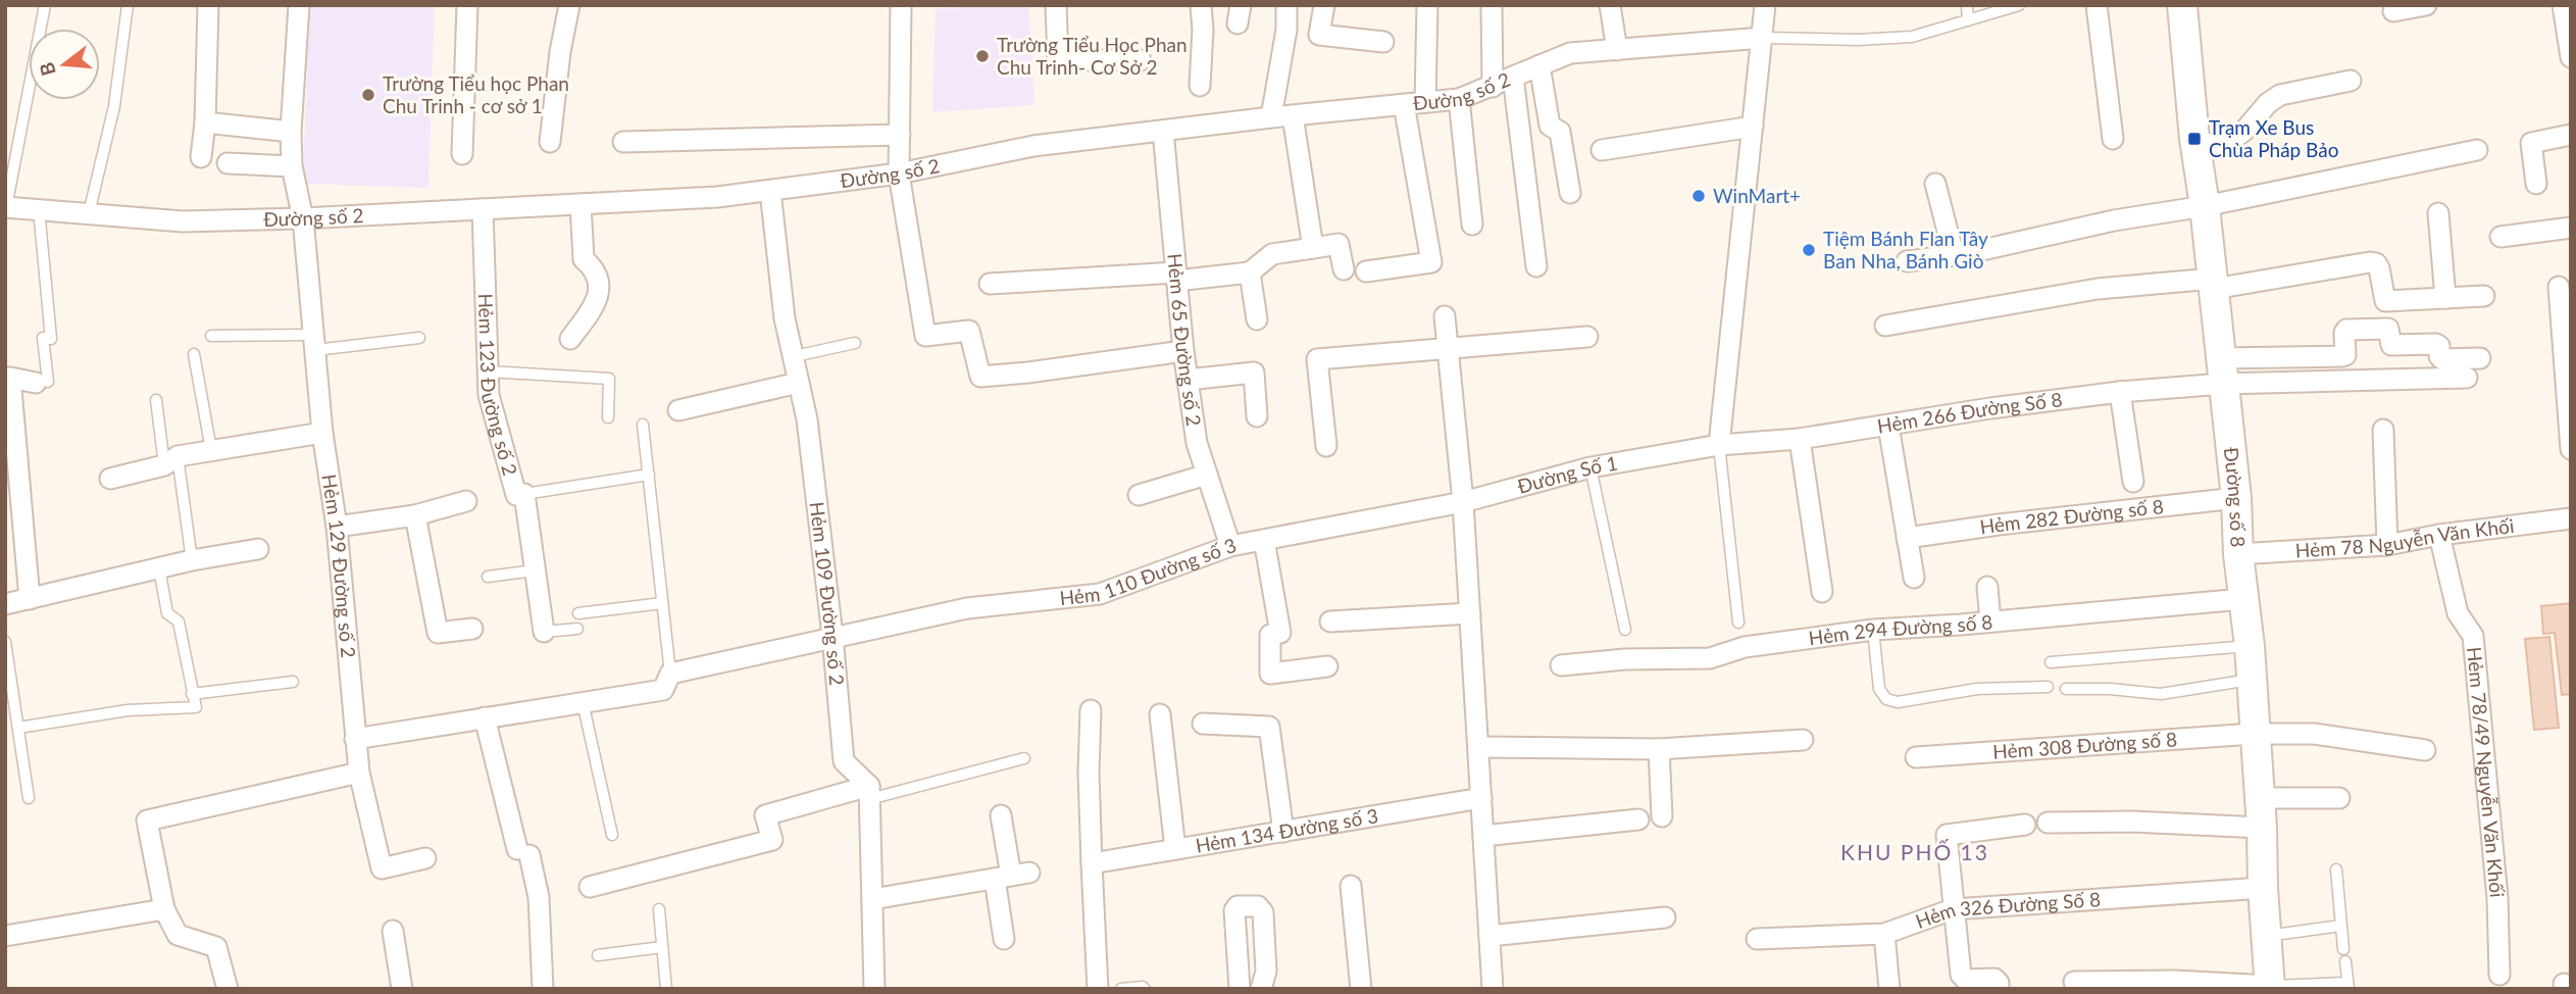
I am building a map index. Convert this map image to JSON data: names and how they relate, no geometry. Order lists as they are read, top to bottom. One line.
{"streets":{"street":["Đường số 2","Hẻm 65 Đường số 2","Hẻm 123 Đường số 2","Hẻm 266 Đường Số 8","Đường Số 1","Đường số 8","Hẻm 282 Đường số 8","Hẻm 78 Nguyễn Văn Khối","Hẻm 129 Đường số 2","Hẻm 110 Đường số 3","Hẻm 109 Đường số 2","Hẻm 294 Đường số 8","Hẻm 308 Đường số 8","Hẻm 78/49 Nguyễn Văn Khối","Hẻm 134 Đường số 3","Hẻm 326 Đường Số 8"]},"crossings":[["Đường số 2","Hẻm 65 Đường số 2"],["Đường số 2","Hẻm 123 Đường số 2"],["Đường số 2","Hẻm 129 Đường số 2"],["Đường số 2","Hẻm 109 Đường số 2"],["Hẻm 65 Đường số 2","Hẻm 110 Đường số 3"],["Hẻm 266 Đường Số 8","Đường Số 1"],["Hẻm 266 Đường Số 8","Đường số 8"],["Đường Số 1","Hẻm 110 Đường số 3"],["Đường số 8","Hẻm 282 Đường số 8"],["Đường số 8","Hẻm 78 Nguyễn Văn Khối"],["Đường số 8","Hẻm 294 Đường số 8"],["Đường số 8","Hẻm 308 Đường số 8"],["Đường số 8","Hẻm 326 Đường Số 8"],["Hẻm 78 Nguyễn Văn Khối","Hẻm 78/49 Nguyễn Văn Khối"],["Hẻm 110 Đường số 3","Hẻm 109 Đường số 2"]],"districts":["KHU PHỐ 13"],"places":{"other":["Trường Tiểu Học Phan Chu Trinh- Cơ Sở 2","Trường Tiểu học Phan Chu Trinh - cơ sở 1","WinMart+","Tiệm Bánh Flan Tây Ban Nha, Bánh Giò"],"transit":["Trạm Xe Bus Chùa Pháp Bảo"]},"north":"left"}
